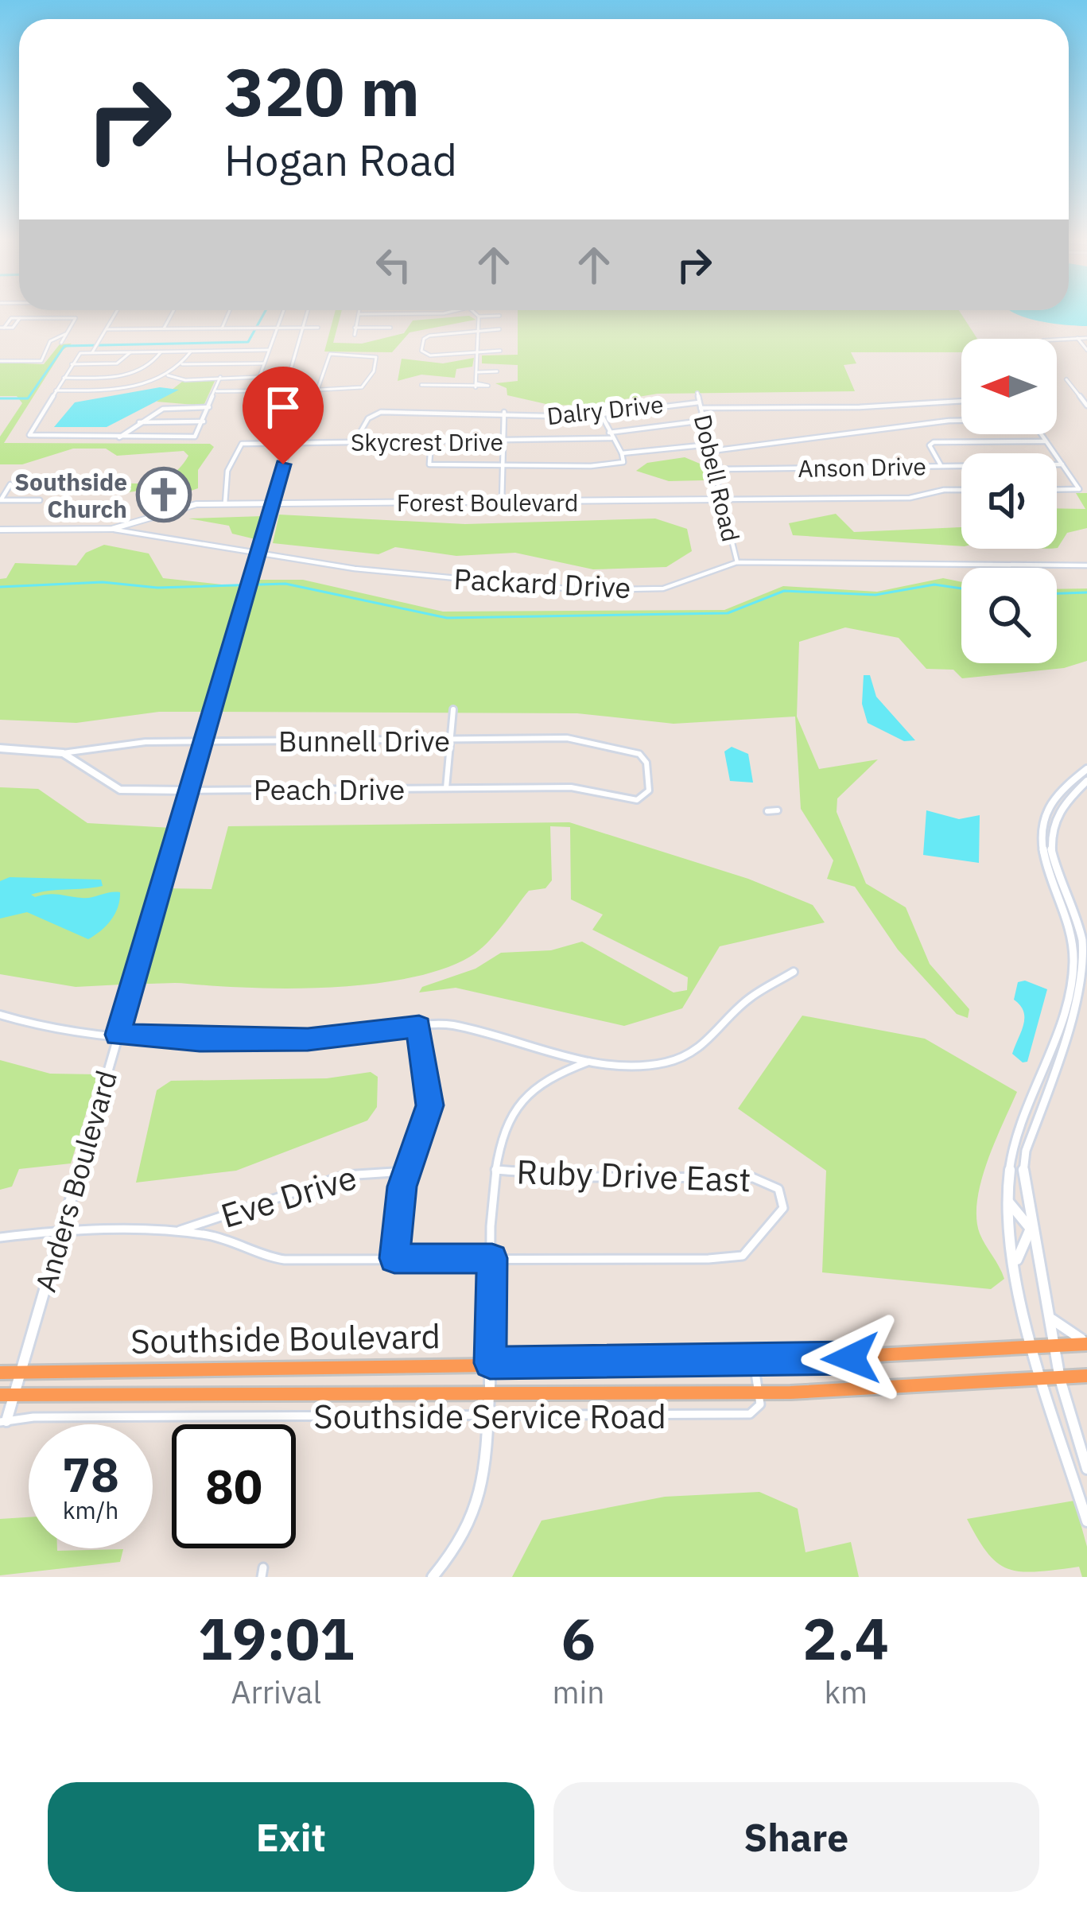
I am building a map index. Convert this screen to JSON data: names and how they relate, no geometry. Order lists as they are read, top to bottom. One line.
{"streets":{"highway":["Southside Boulevard"],"street":["Dalry Drive","Skycrest Drive","Anson Drive","Dobell Road","Forest Boulevard","Packard Drive","Bunnell Drive","Peach Drive","Ruby Drive East","Anders Boulevard","Eve Drive","Southside Service Road"]},"crossings":[["Dalry Drive","Skycrest Drive"],["Dalry Drive","Dobell Road"],["Skycrest Drive","Dobell Road"],["Skycrest Drive","Forest Boulevard"],["Skycrest Drive","Anders Boulevard"],["Anson Drive","Dobell Road"],["Dobell Road","Forest Boulevard"],["Dobell Road","Packard Drive"],["Forest Boulevard","Packard Drive"],["Forest Boulevard","Anders Boulevard"],["Packard Drive","Anders Boulevard"],["Bunnell Drive","Peach Drive"],["Bunnell Drive","Anders Boulevard"],["Peach Drive","Anders Boulevard"],["Anders Boulevard","Southside Boulevard"],["Anders Boulevard","Southside Service Road"],["Southside Boulevard","Southside Service Road"]],"places":{"church":["Southside Church"]},"north":"left","page":{"turn":["320 m","Hogan Road"],"speed":"78 km/h","limit":"80","eta":["19:01","Arrival","6","min","2.4","km"],"buttons":["Exit","Share"]}}
